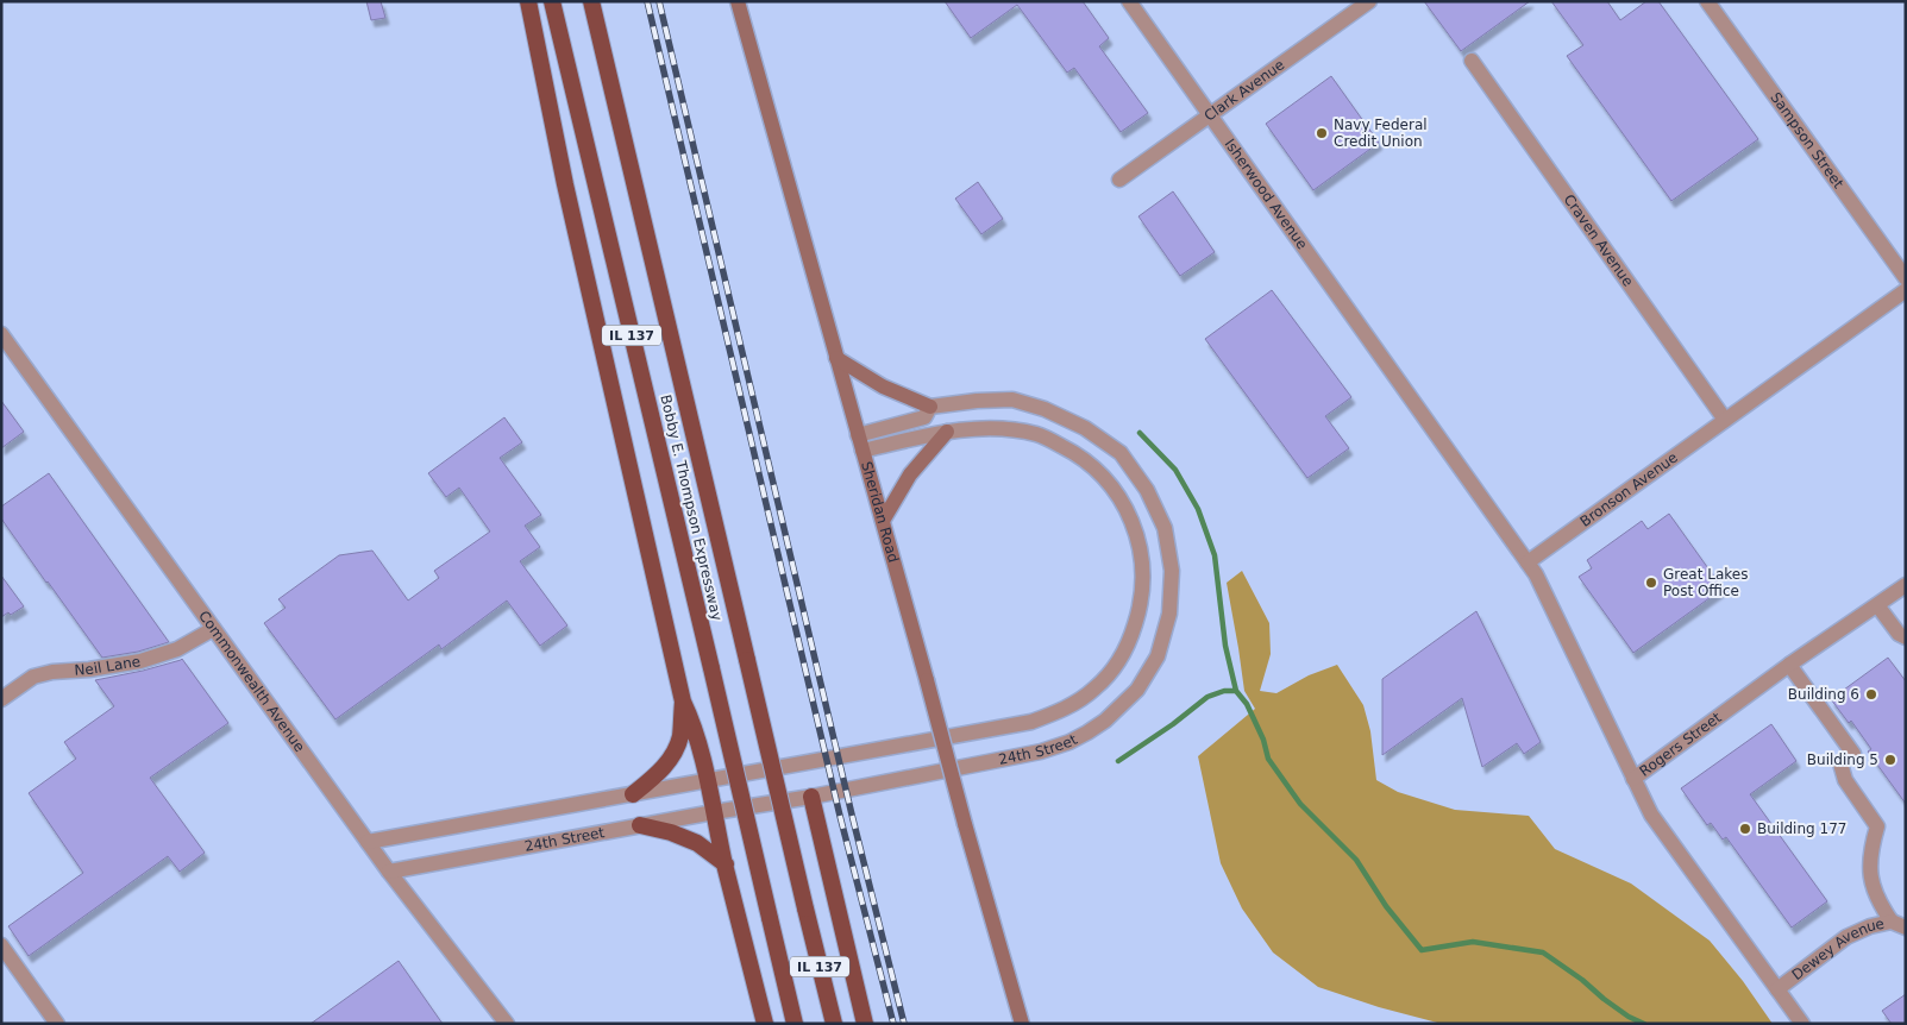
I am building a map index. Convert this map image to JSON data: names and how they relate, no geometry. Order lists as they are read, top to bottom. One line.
{"streets":{"highway":["IL 137","Bobby E. Thompson Expressway"],"main road":["Sheridan Road"],"street":["Clark Avenue","Sampson Street","Isherwood Avenue","Craven Avenue","Bronson Avenue","Neil Lane","Commonwealth Avenue","Rogers Street","24th Street","Dewey Avenue"]},"crossings":[["Clark Avenue","Isherwood Avenue"],["Isherwood Avenue","Bronson Avenue"],["Craven Avenue","Bronson Avenue"],["Sheridan Road","24th Street"],["Neil Lane","Commonwealth Avenue"],["Commonwealth Avenue","24th Street"],["Rogers Street","Dewey Avenue"]],"places":["Navy Federal Credit Union","Great Lakes Post Office","Building 6","Building 5","Building 177"]}
